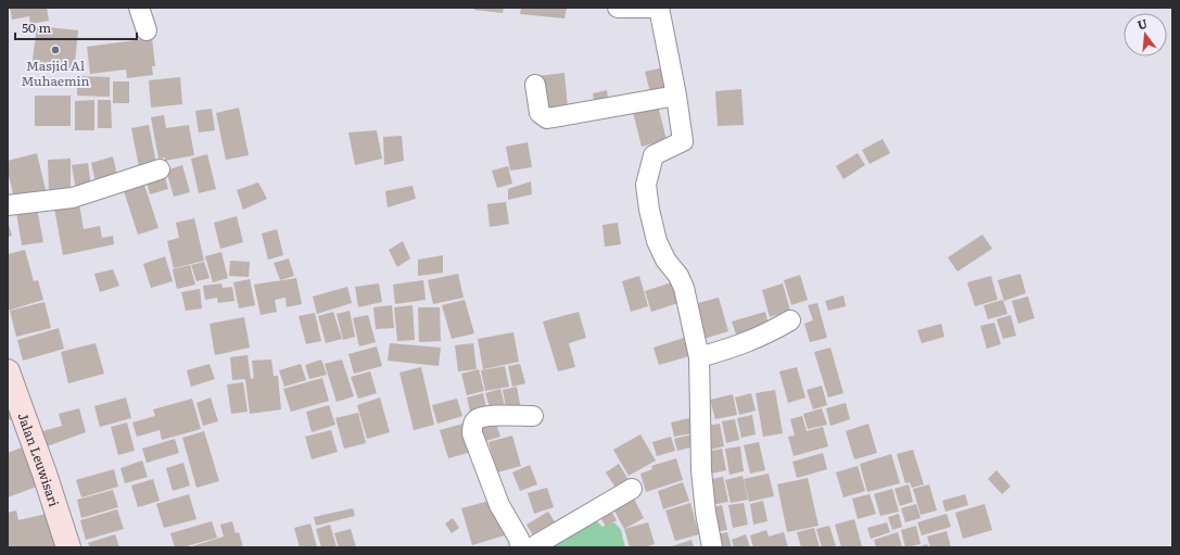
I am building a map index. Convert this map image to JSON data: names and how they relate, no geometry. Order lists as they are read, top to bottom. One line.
{"streets":{"main road":["Jalan Leuwisari"]},"places":["Masjid Al Muhaemin"],"scale_bar":"50 m","north":"top"}
